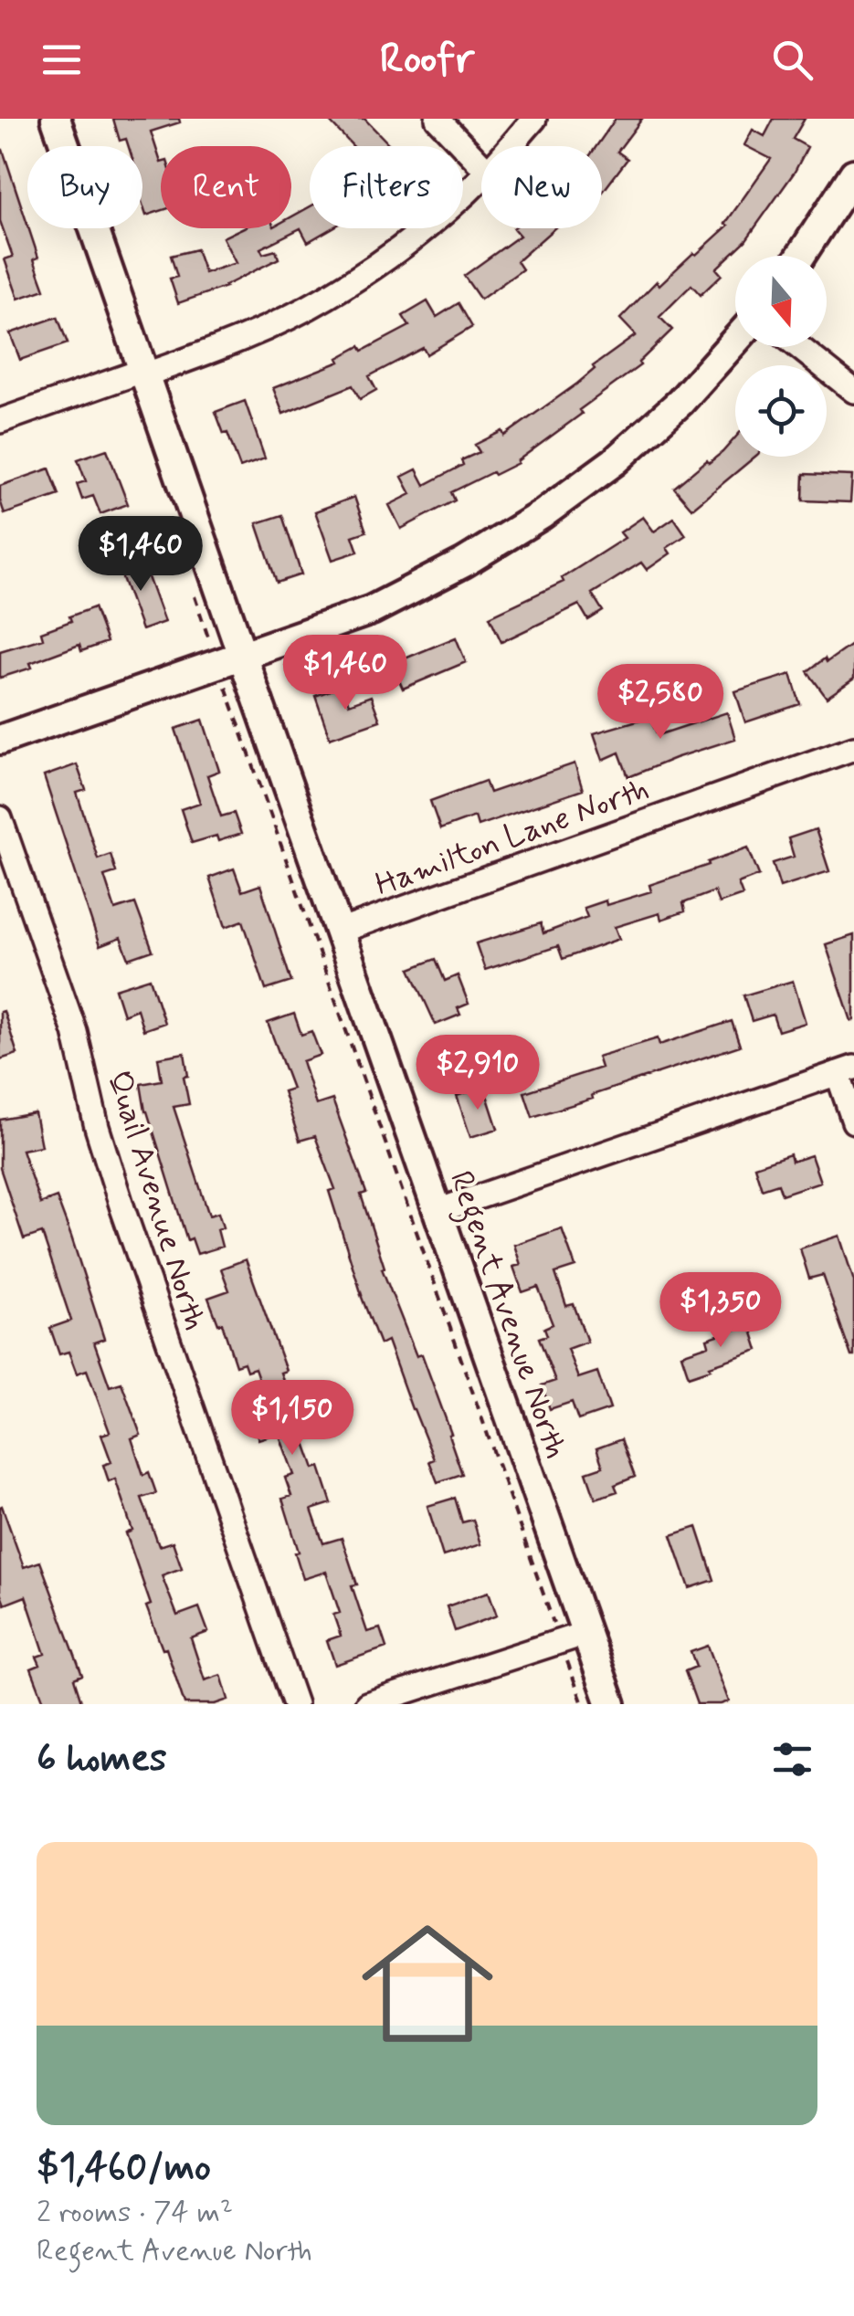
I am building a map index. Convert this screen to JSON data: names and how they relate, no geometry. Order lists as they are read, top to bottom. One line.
{"streets":{"street":["Hamilton Lane North","Quail Avenue North","Regent Avenue North"]},"crossings":[["Hamilton Lane North","Regent Avenue North"]],"north":"bottom","page":{"header":"Roofr","chip":["Buy","Rent","Filters","New"],"price":["$1,460","$1,460","$2,580","$2,910","$1,350","$1,150"],"heading":"6 homes","list":[{"name":"$1,460/mo","note":"2 rooms · 74 m² · Regent Avenue North"}]}}
